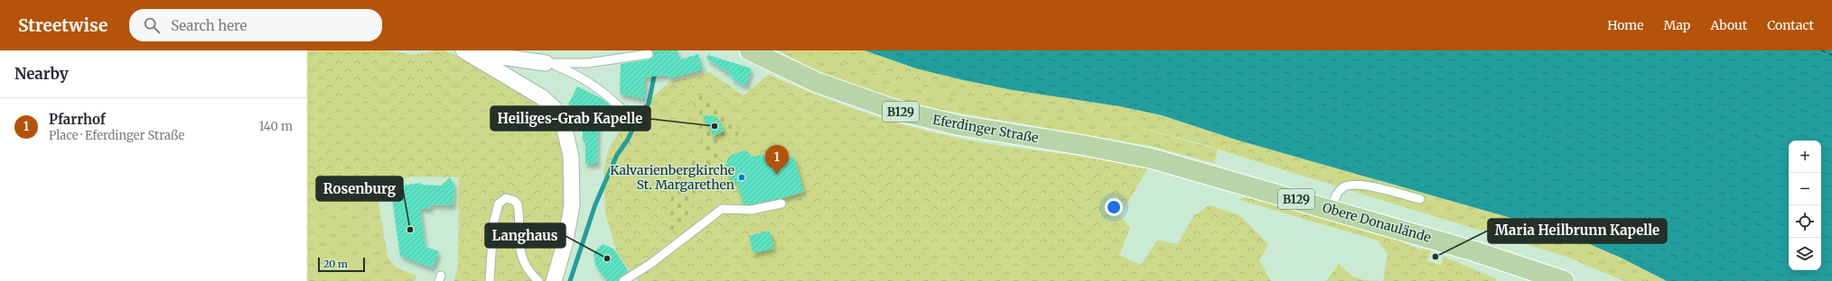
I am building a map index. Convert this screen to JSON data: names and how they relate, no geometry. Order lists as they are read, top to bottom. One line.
{"streets":{"main road":["B129","Eferdinger Straße","Obere Donaulände"]},"crossings":[["Eferdinger Straße","Obere Donaulände"]],"places":["Heiliges-Grab Kapelle","Kalvarienbergkirche St. Margarethen","Rosenburg","Maria Heilbrunn Kapelle","Langhaus"],"scale_bar":"20 m","page":{"header":"Streetwise","search":"Search here","nav":["Home","Map","About","Contact"],"heading":"Nearby","list":[{"mark":"1","name":"Pfarrhof","note":"Place · Eferdinger Straße","value":"140 m"}],"map_buttons":["+","−"],"pins":"1","scale":"20 m"}}
